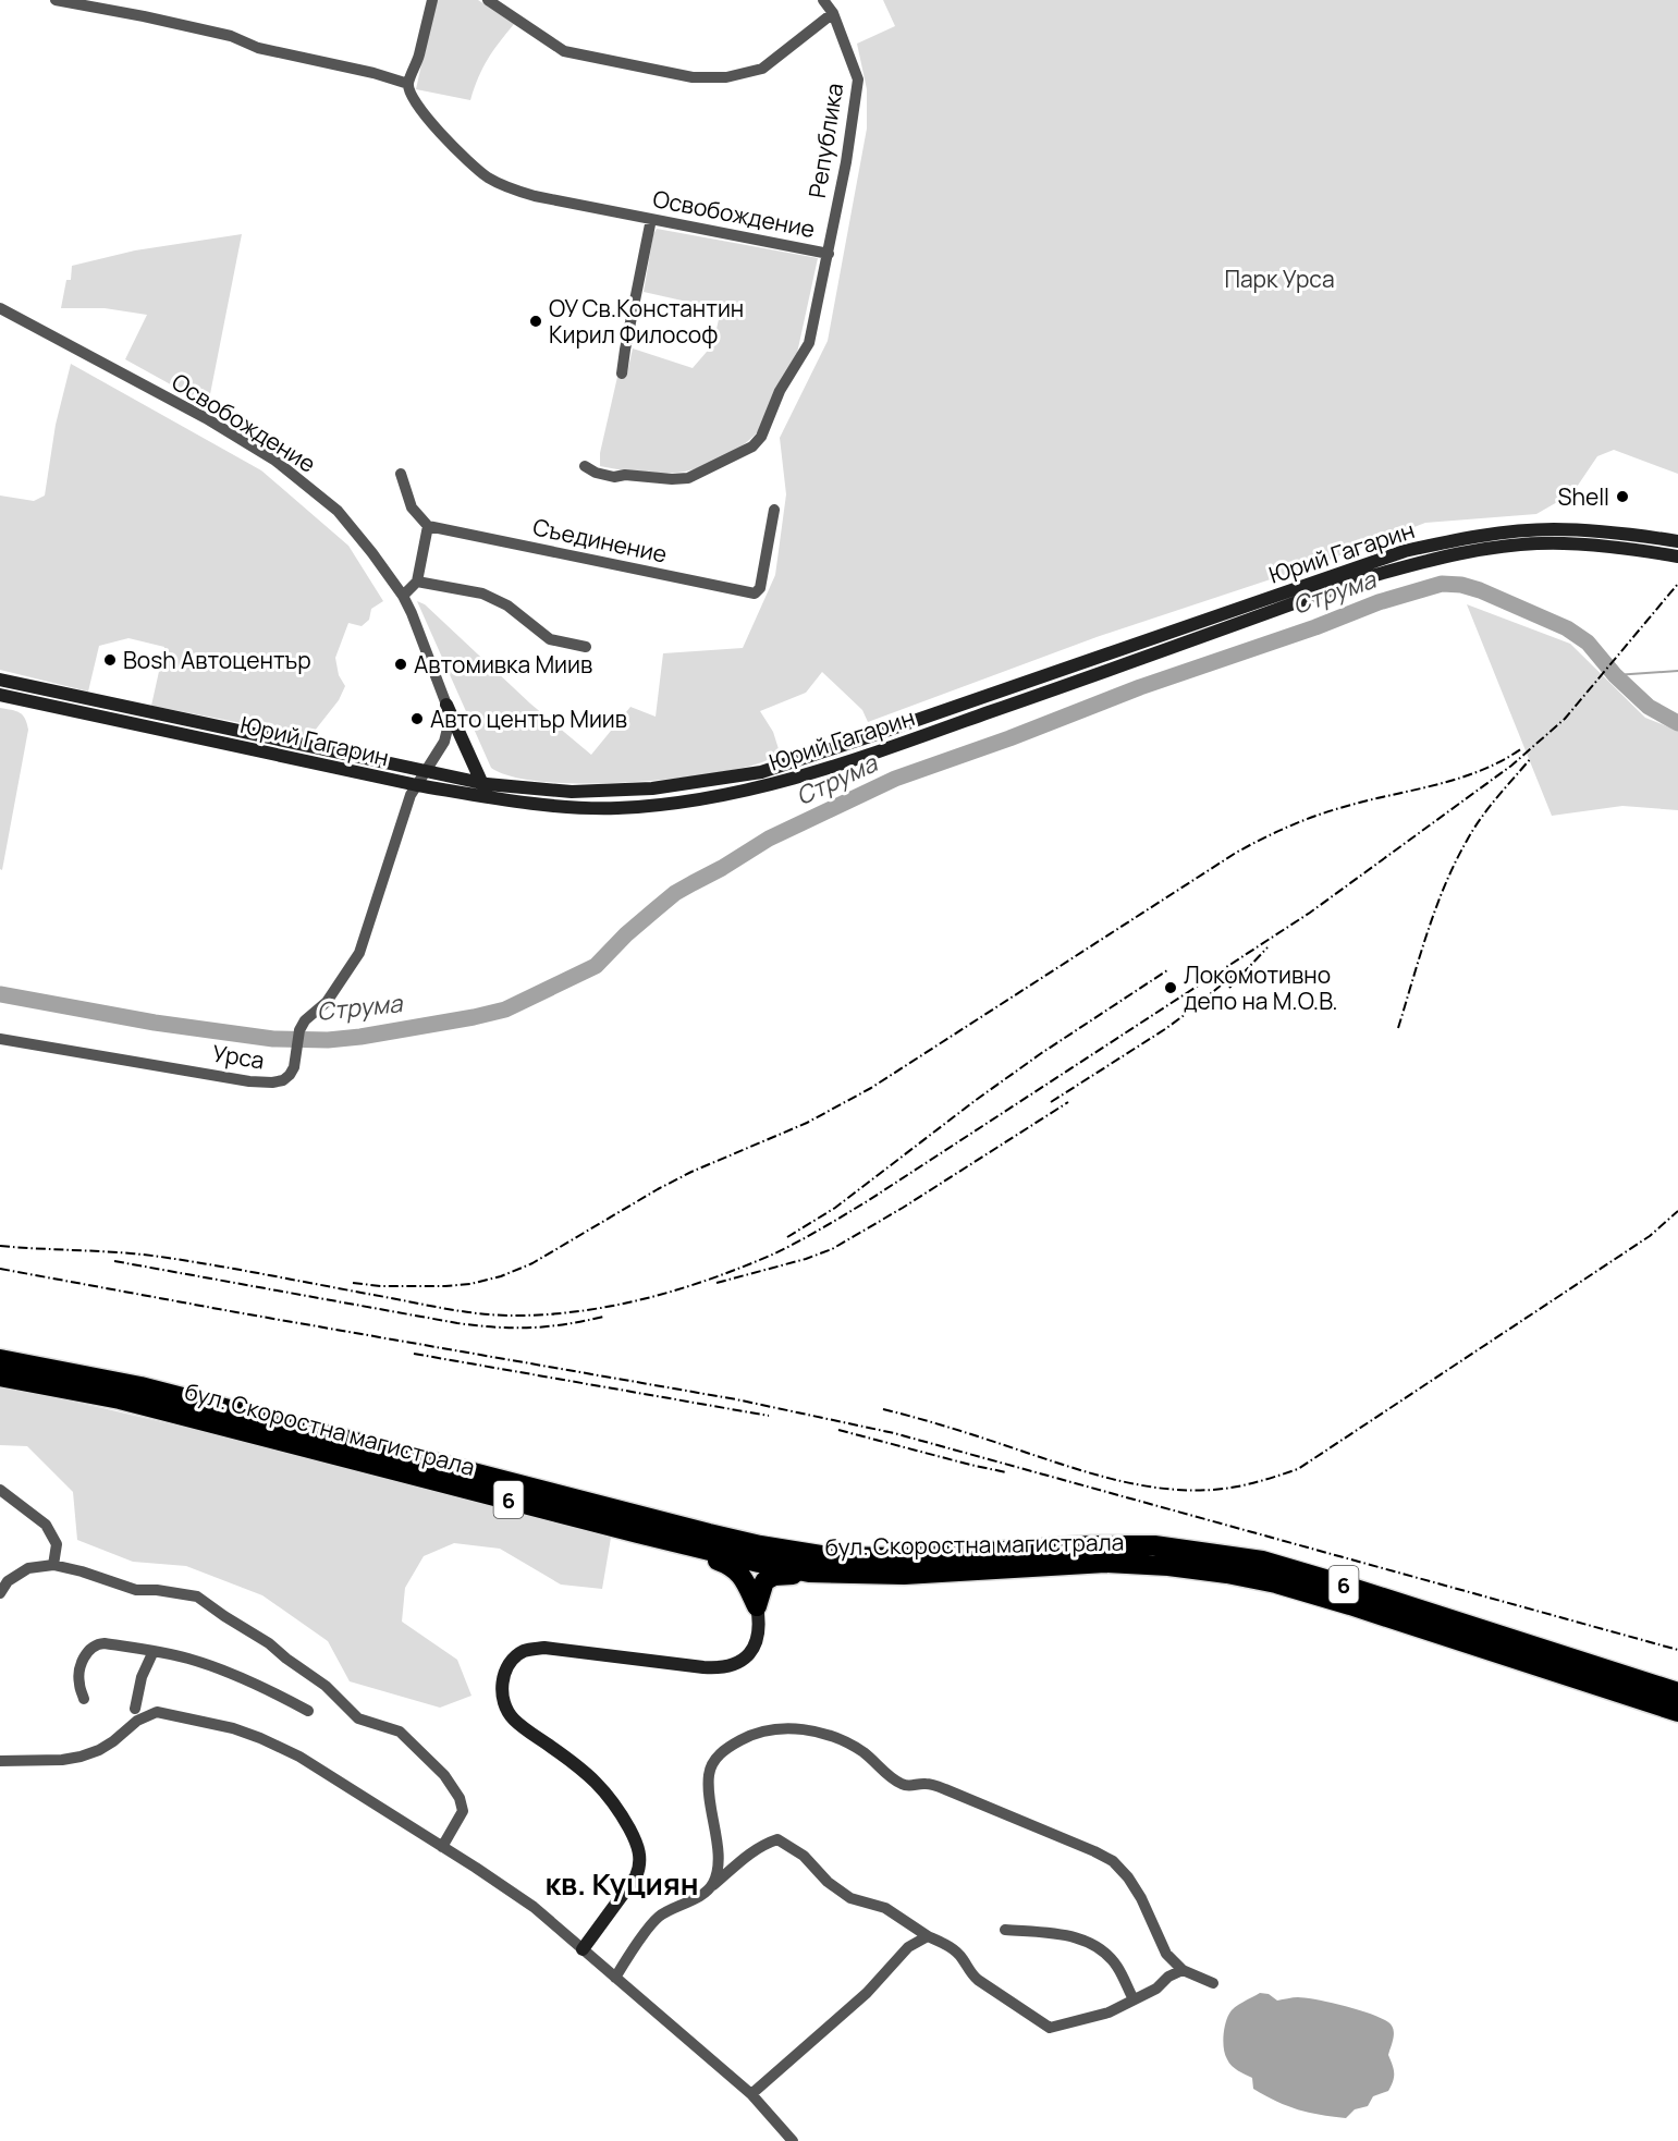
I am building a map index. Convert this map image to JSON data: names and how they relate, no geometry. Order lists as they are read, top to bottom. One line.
{"streets":{"highway":["бул. Скоростна магистрала","6"],"street":["Република","Освобождение","Съединение","Юрий Гагарин","Урса"]},"crossings":[["Република","Освобождение"],["Освобождение","Юрий Гагарин"],["Освобождение","Урса"],["Юрий Гагарин","Урса"]],"districts":["кв. Куциян"],"water":["Струма"],"parks":["Парк Урса"],"places":["ОУ Св.Константин Кирил Философ","Shell","Bosh Автоцентър","Автомивка Миив","Авто център Миив","Локомотивно депо на М.О.В."]}
